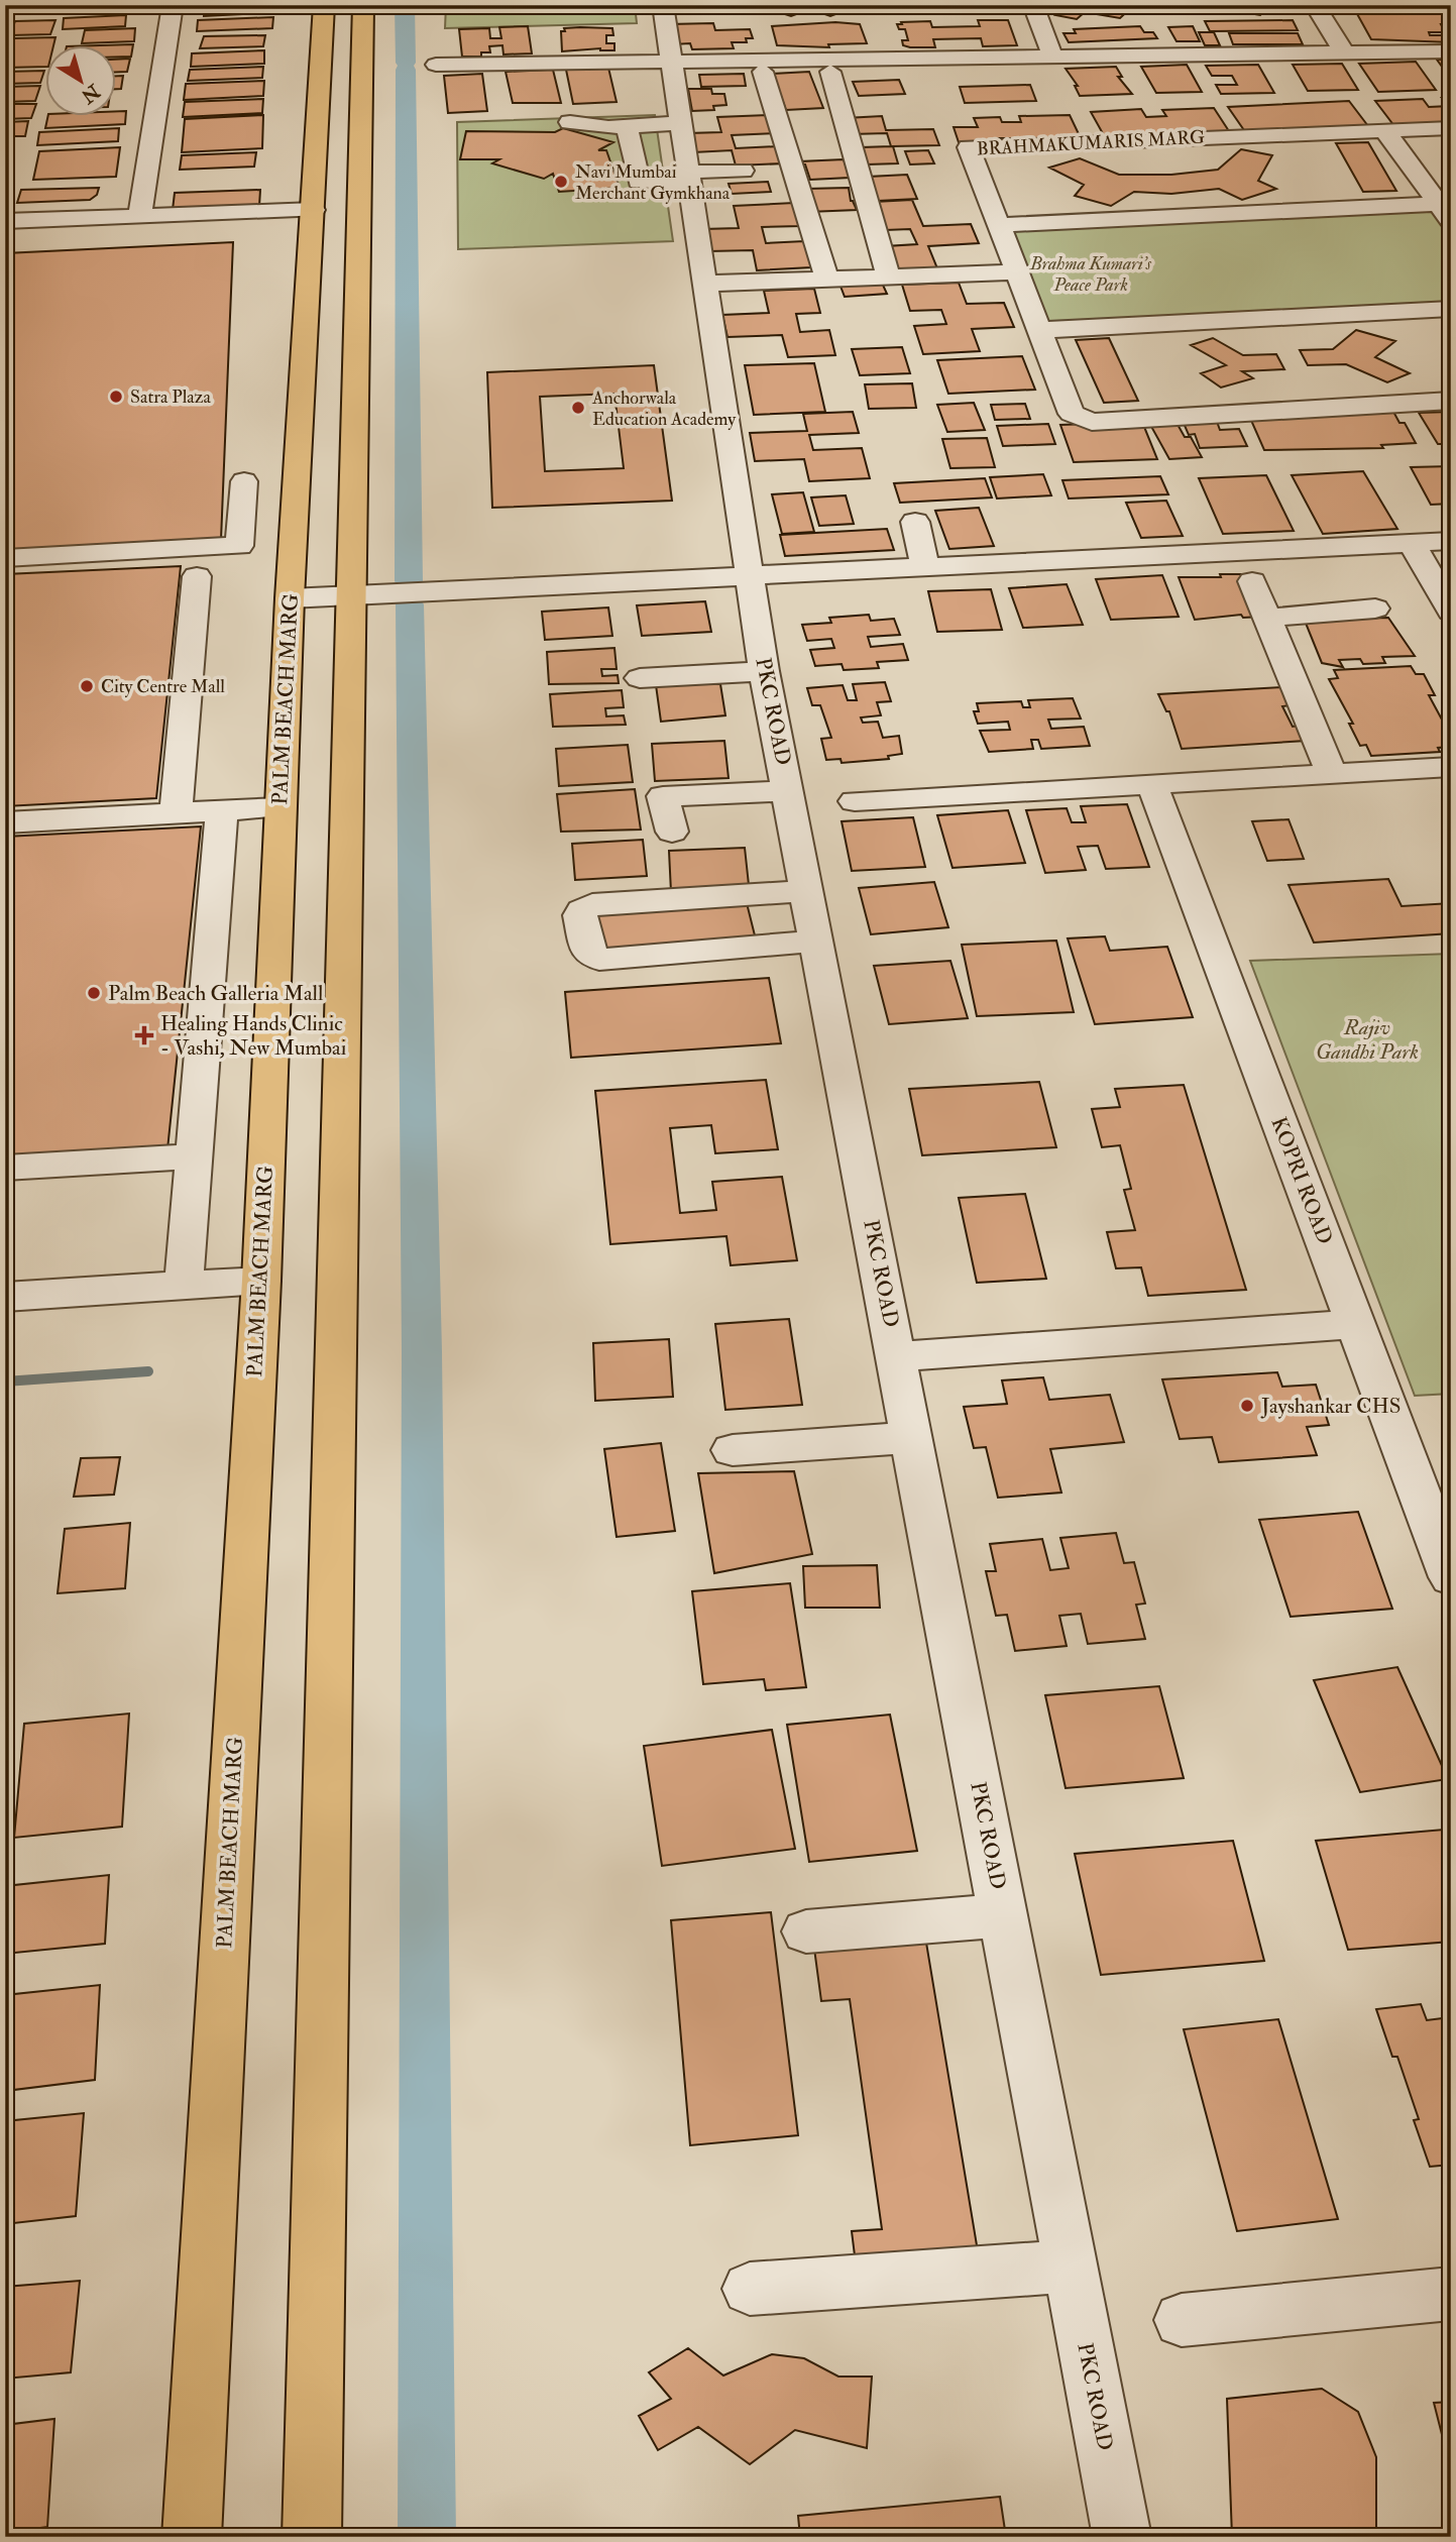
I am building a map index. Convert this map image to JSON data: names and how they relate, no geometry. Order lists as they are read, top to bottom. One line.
{"streets":{"main road":["PALM BEACH MARG"],"street":["BRAHMAKUMARIS MARG","PKC ROAD","KOPRI ROAD"]},"parks":["Brahma Kumari's Peace Park","Rajiv Gandhi Park"],"places":{"other":["Navi Mumbai Merchant Gymkhana","Satra Plaza","Anchorwala Education Academy","City Centre Mall","Palm Beach Galleria Mall","Jayshankar CHS"],"health":["Healing Hands Clinic - Vashi, New Mumbai"]},"north":"bottom right"}
